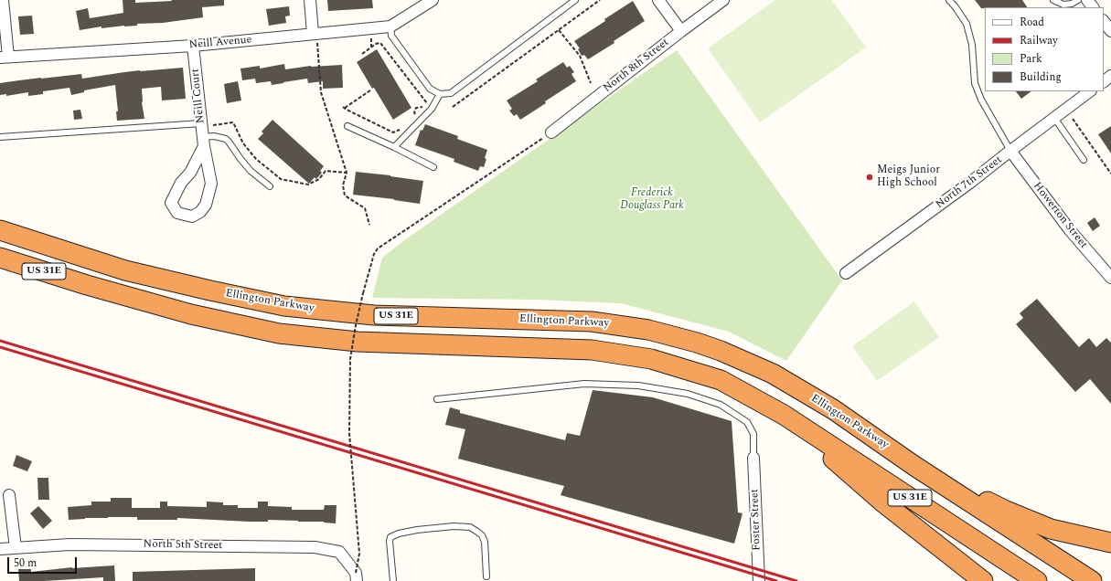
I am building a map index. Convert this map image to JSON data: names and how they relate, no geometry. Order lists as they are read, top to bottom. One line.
{"streets":{"highway":["US 31E","Ellington Parkway"],"street":["Neill Avenue","North 8th Street","Neill Court","North 7th Street","Howerton Street","Foster Street","North 5th Street"]},"crossings":[["Neill Avenue","Neill Court"],["North 7th Street","Howerton Street"]],"parks":["Frederick Douglass Park"],"places":["Meigs Junior High School"],"legend":["Road","Railway","Park","Building"],"scale_bar":"50 m"}
